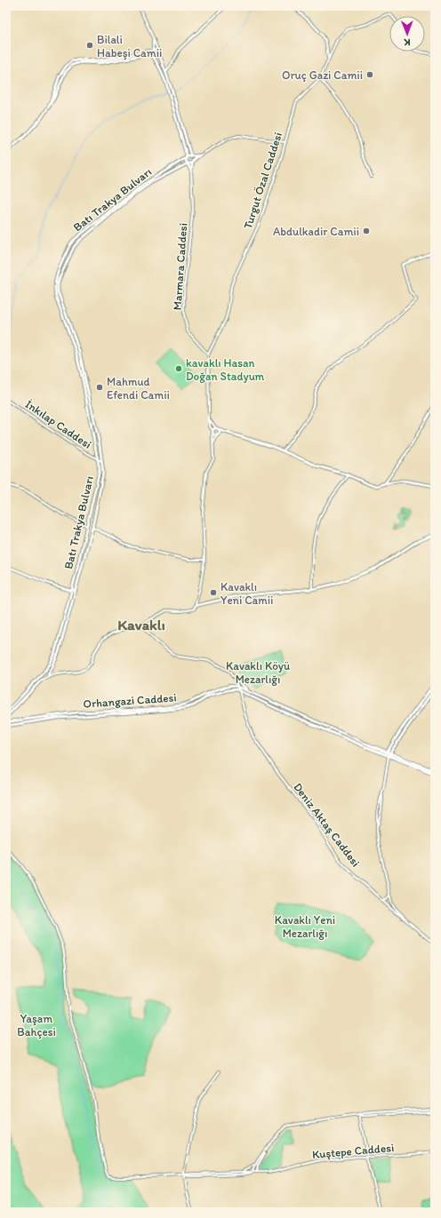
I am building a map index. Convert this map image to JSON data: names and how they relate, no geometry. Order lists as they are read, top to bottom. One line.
{"streets":{"main road":["Batı Trakya Bulvarı","Marmara Caddesi","Orhangazi Caddesi"],"street":["Turgut Özal Caddesi","İnkılap Caddesi","Deniz Aktaş Caddesi","Kuştepe Caddesi"]},"crossings":[["Turgut Özal Caddesi","Marmara Caddesi"],["Batı Trakya Bulvarı","Marmara Caddesi"],["Batı Trakya Bulvarı","İnkılap Caddesi"],["Orhangazi Caddesi","Deniz Aktaş Caddesi"]],"districts":["Kavaklı"],"parks":["Kavaklı Köyü Mezarlığı","Kavaklı Yeni Mezarlığı","Yaşam Bahçesi"],"places":["Bilali Habeşi Camii","Oruç Gazi Camii","Abdulkadir Camii","kavaklı Hasan Doğan Stadyum","Mahmud Efendi Camii","Kavaklı Yeni Camii"],"north":"bottom"}
